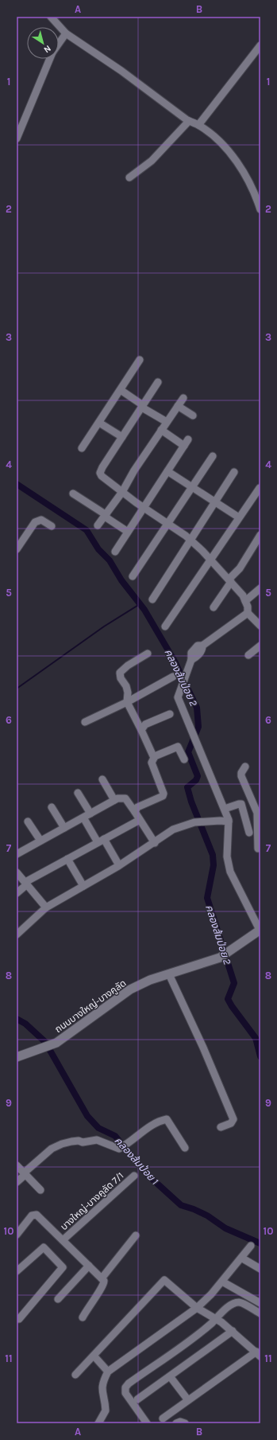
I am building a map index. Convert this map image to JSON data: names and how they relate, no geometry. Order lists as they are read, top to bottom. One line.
{"streets":{"street":["ถนนบางใหญ่-บางคูลัด","บางใหญ่-บางคูลัด 7/1"]},"water":["คลองส้มป่อย 2","คลองส้มป่อย 1"],"north":"bottom right","grid":{"columns":["A","B"],"rows":["1","2","3","4","5","6","7","8","9","10","11"]}}
